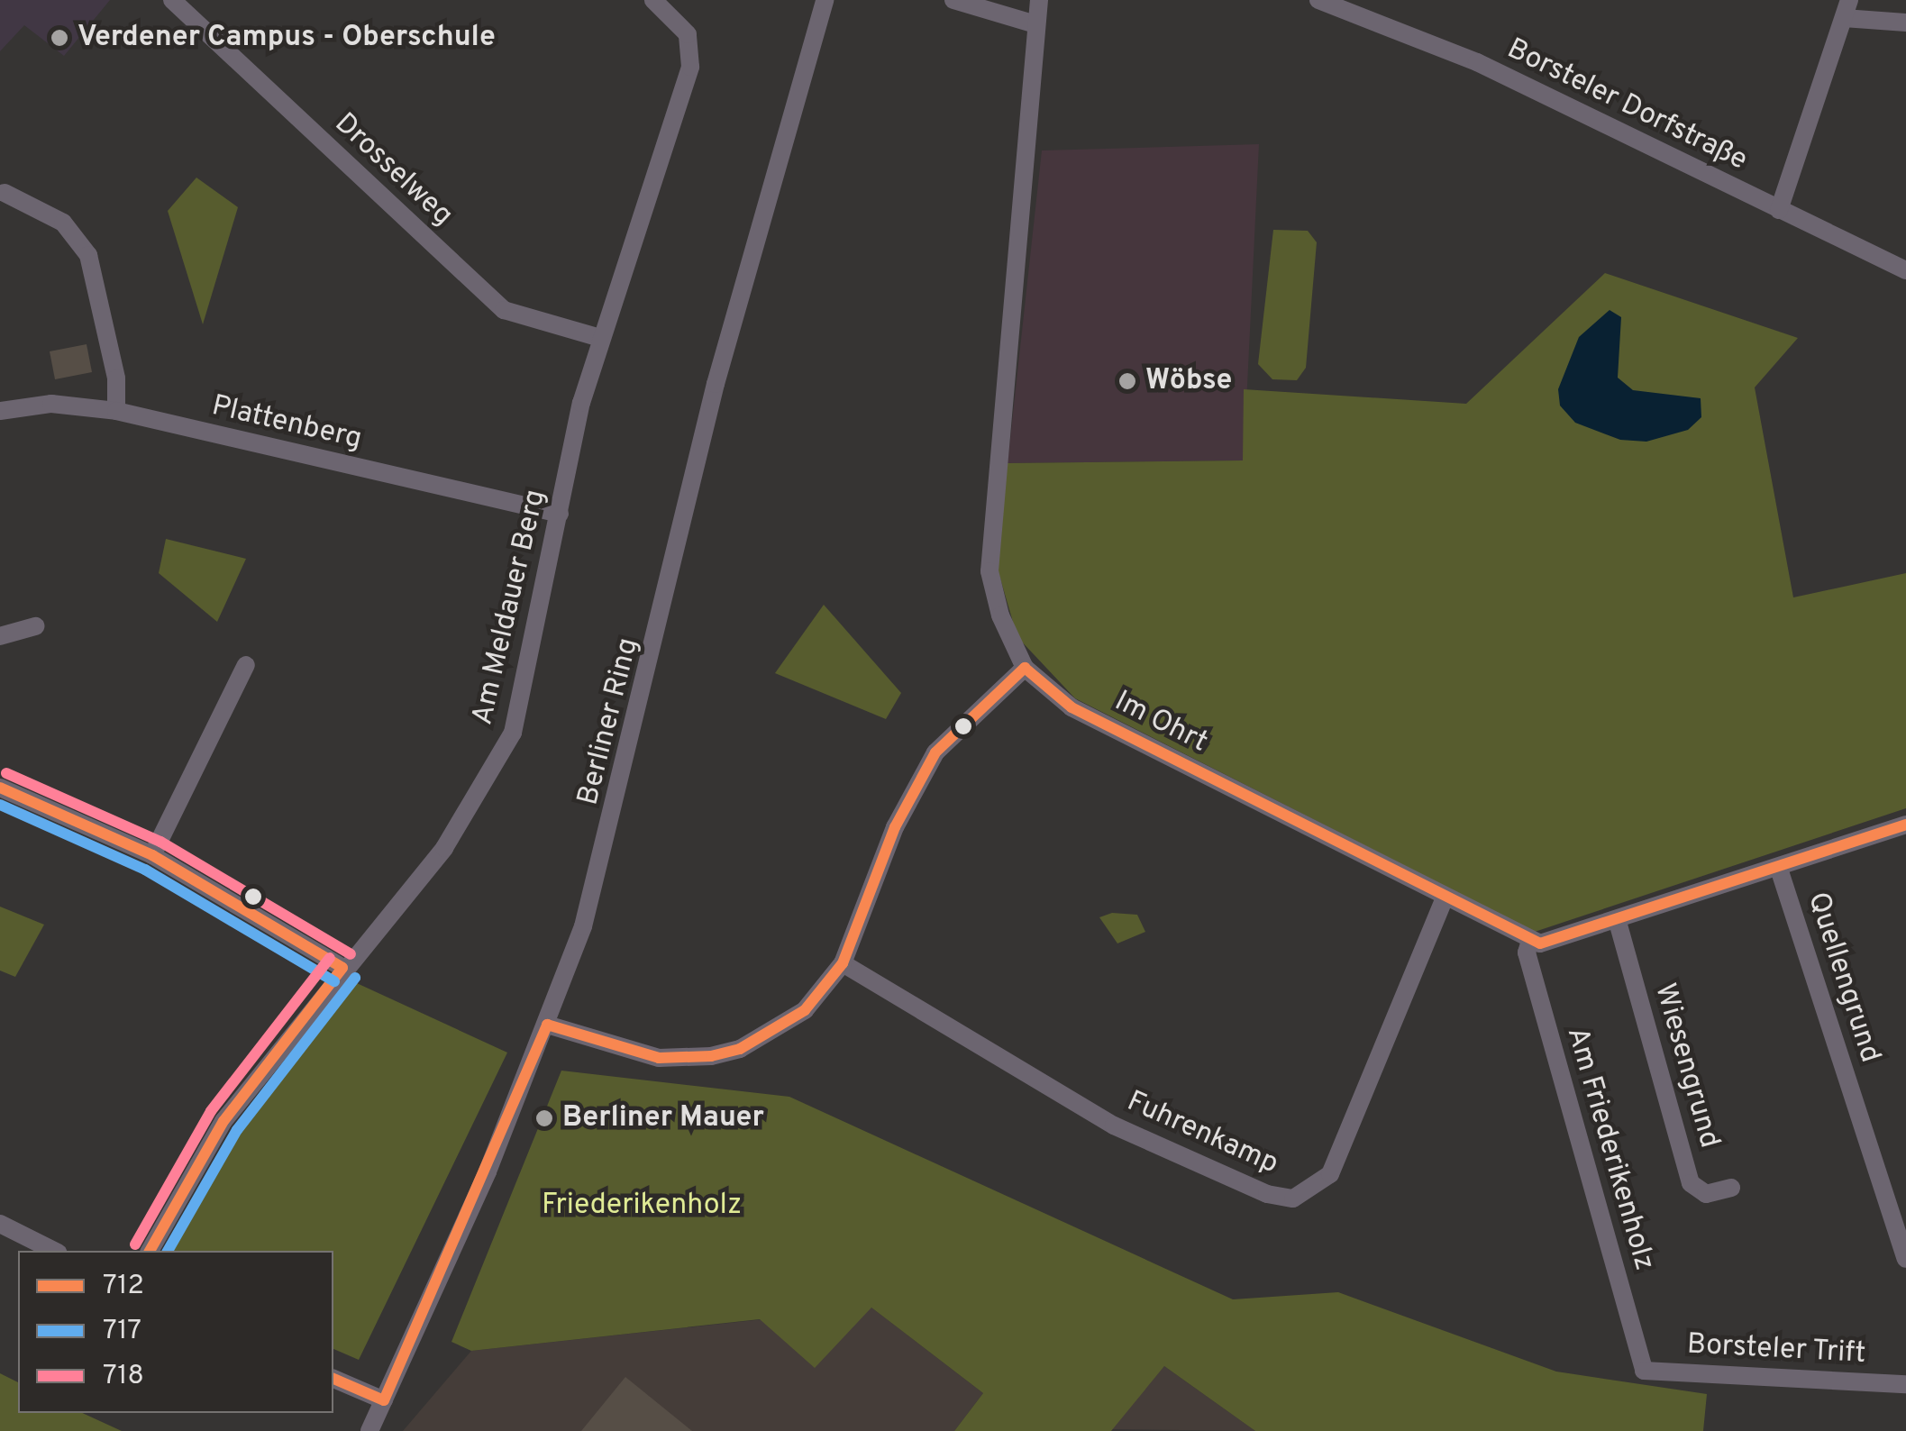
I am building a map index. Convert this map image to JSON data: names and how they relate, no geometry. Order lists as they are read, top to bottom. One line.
{"streets":{"street":["Borsteler Dorfstraße","Drosselweg","Plattenberg","Am Meldauer Berg","Berliner Ring","Im Ohrt","Quellengrund","Wiesengrund","Fuhrenkamp","Am Friederikenholz","Borsteler Trift"]},"crossings":[["Drosselweg","Am Meldauer Berg"],["Plattenberg","Am Meldauer Berg"],["Im Ohrt","Fuhrenkamp"],["Im Ohrt","Am Friederikenholz"],["Am Friederikenholz","Borsteler Trift"]],"parks":["Friederikenholz"],"places":["Verdener Campus - Oberschule","Wöbse","Berliner Mauer"],"lines":["transit line 712","transit line 718","transit line 717"],"legend":["712","717","718"]}
